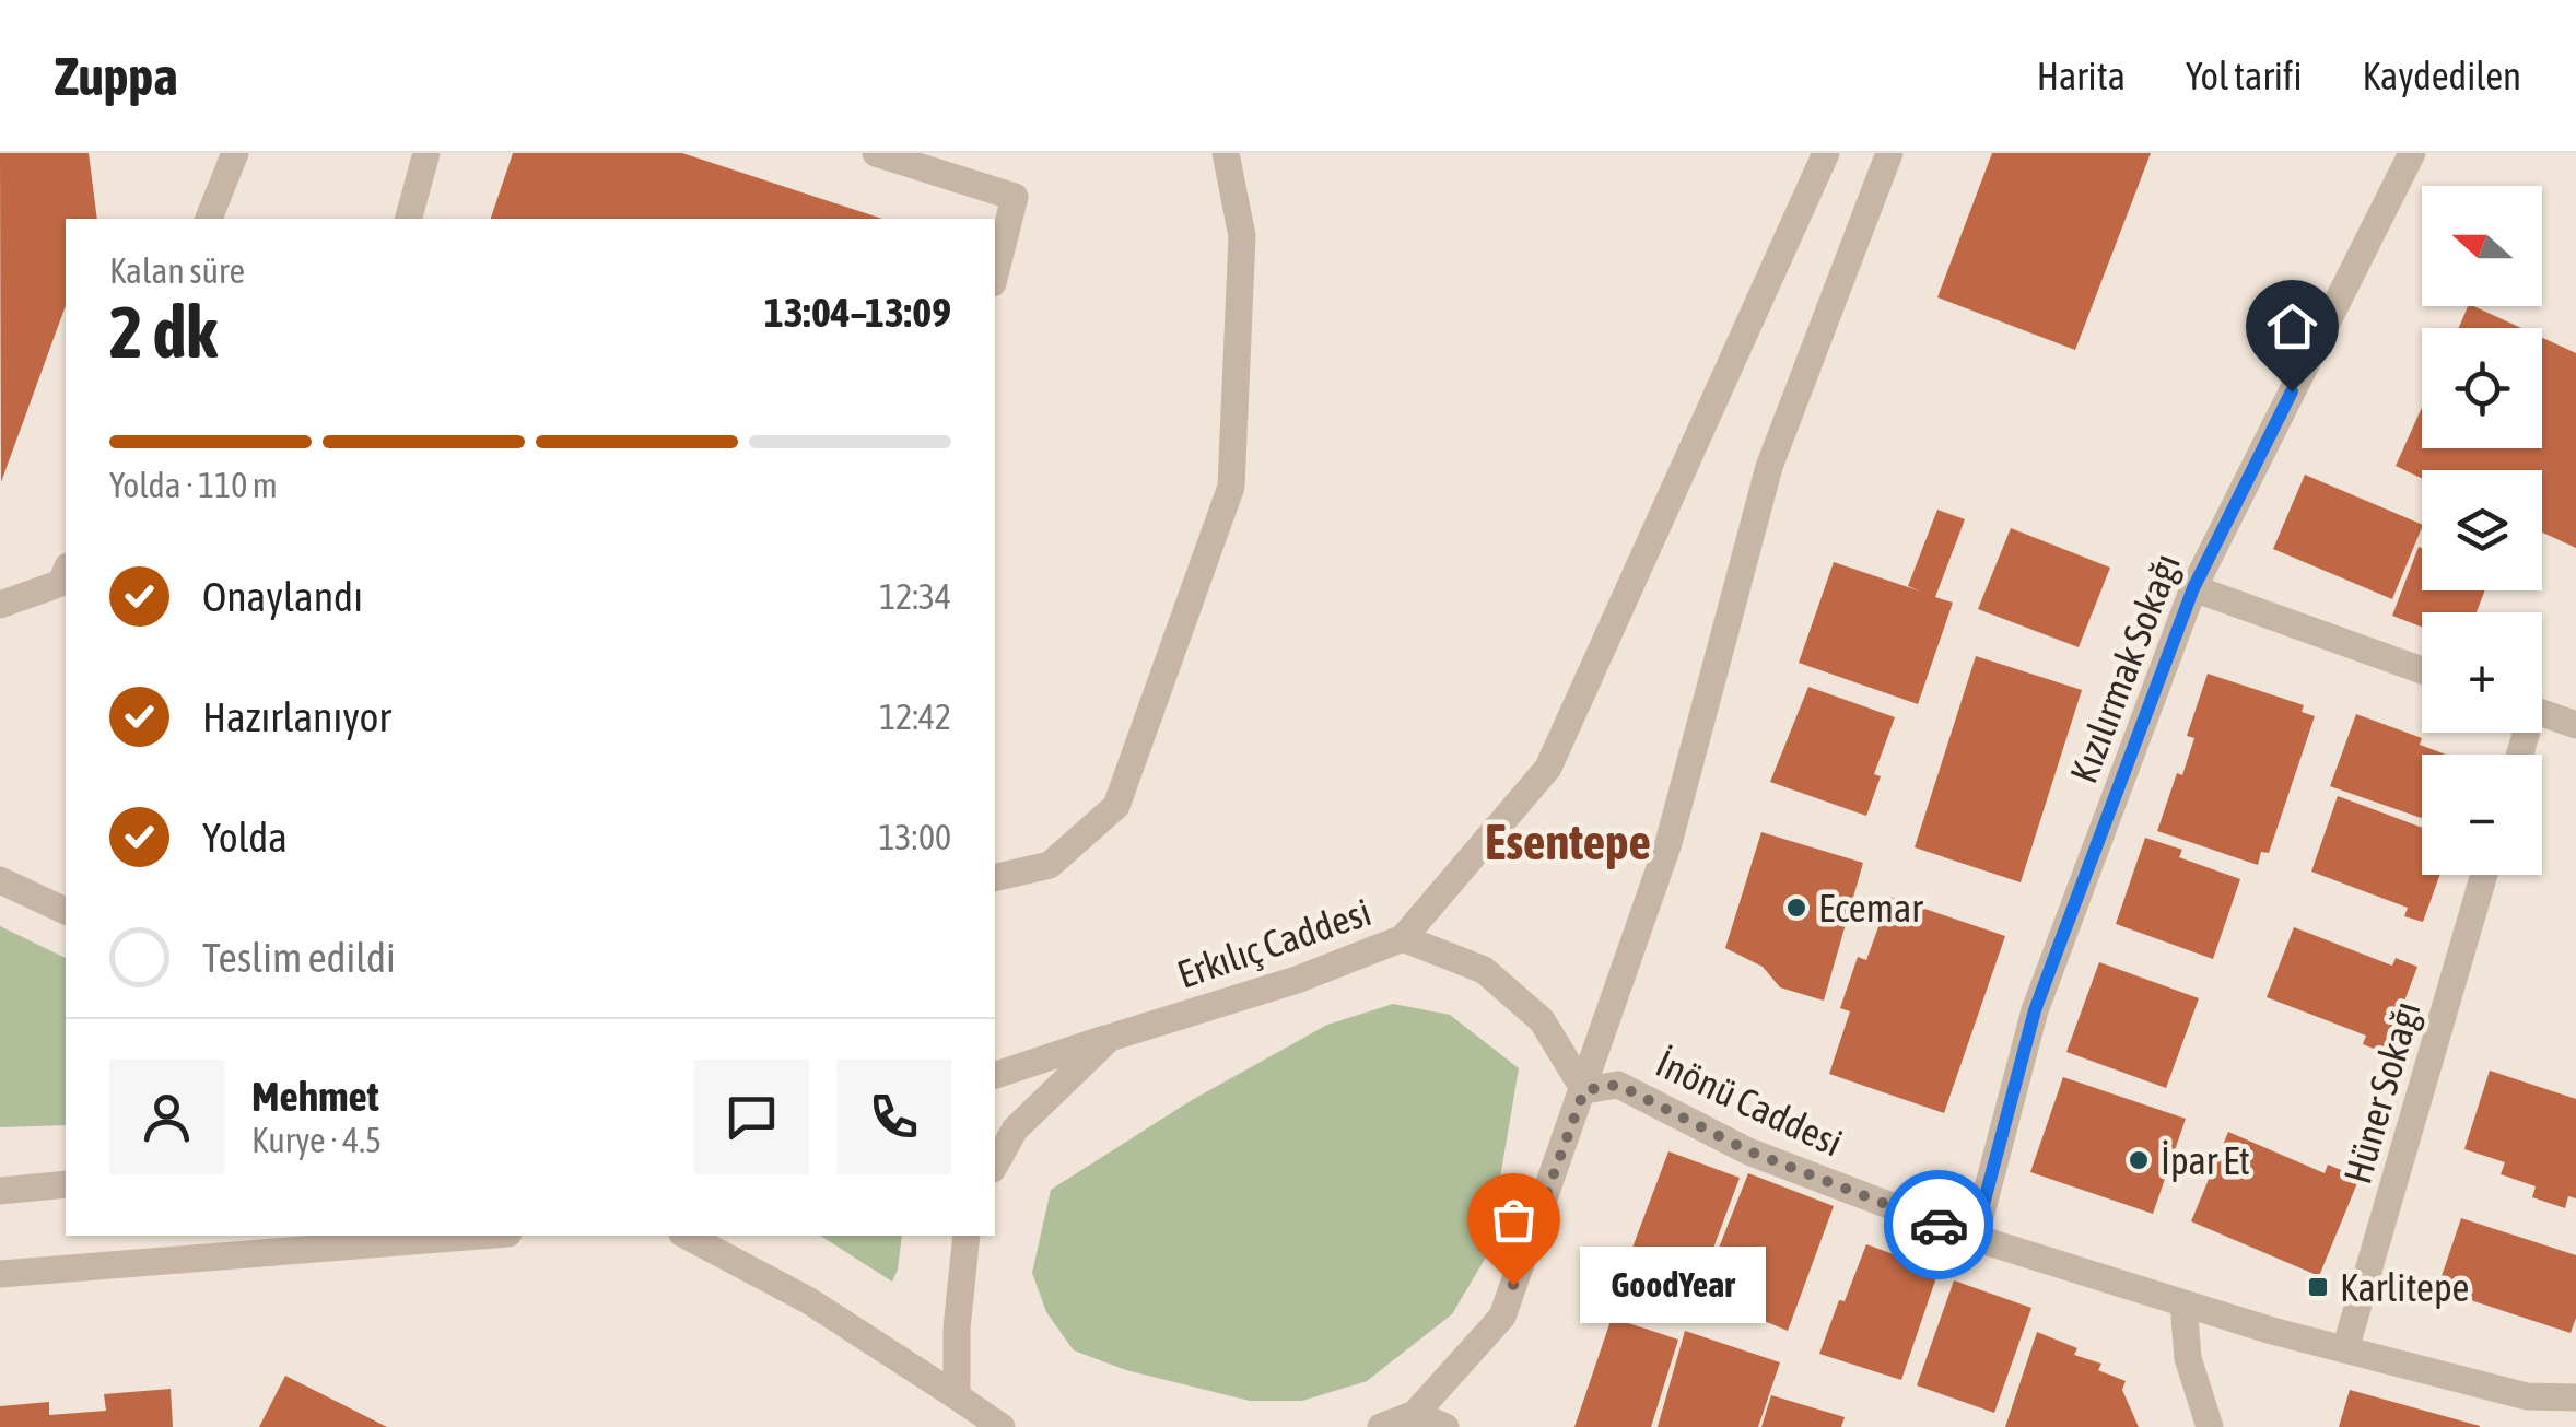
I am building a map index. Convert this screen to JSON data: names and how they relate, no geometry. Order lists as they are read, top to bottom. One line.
{"streets":{"street":["Kızılırmak Sokağı","Erkılıç Caddesi","Hüner Sokağı","İnönü Caddesi"]},"crossings":[["Kızılırmak Sokağı","İnönü Caddesi"],["Erkılıç Caddesi","İnönü Caddesi"],["Hüner Sokağı","İnönü Caddesi"]],"districts":["Esentepe"],"places":{"other":["Ecemar","İpar Et","GoodYear"],"transit":["Karlitepe"]},"north":"left","page":{"header":"Zuppa","nav":["Harita","Yol tarifi","Kaydedilen"],"map_buttons":["+","−"],"heading":["2 dk","Kalan süre","13:04–13:09"],"panel":["Mehmet","Kurye · 4.5"],"bar":"Yolda · 110 m","list":[["Onaylandı","12:34"],["Hazırlanıyor","12:42"],["Yolda","13:00"],"Teslim edildi"],"bubble":"GoodYear"}}
